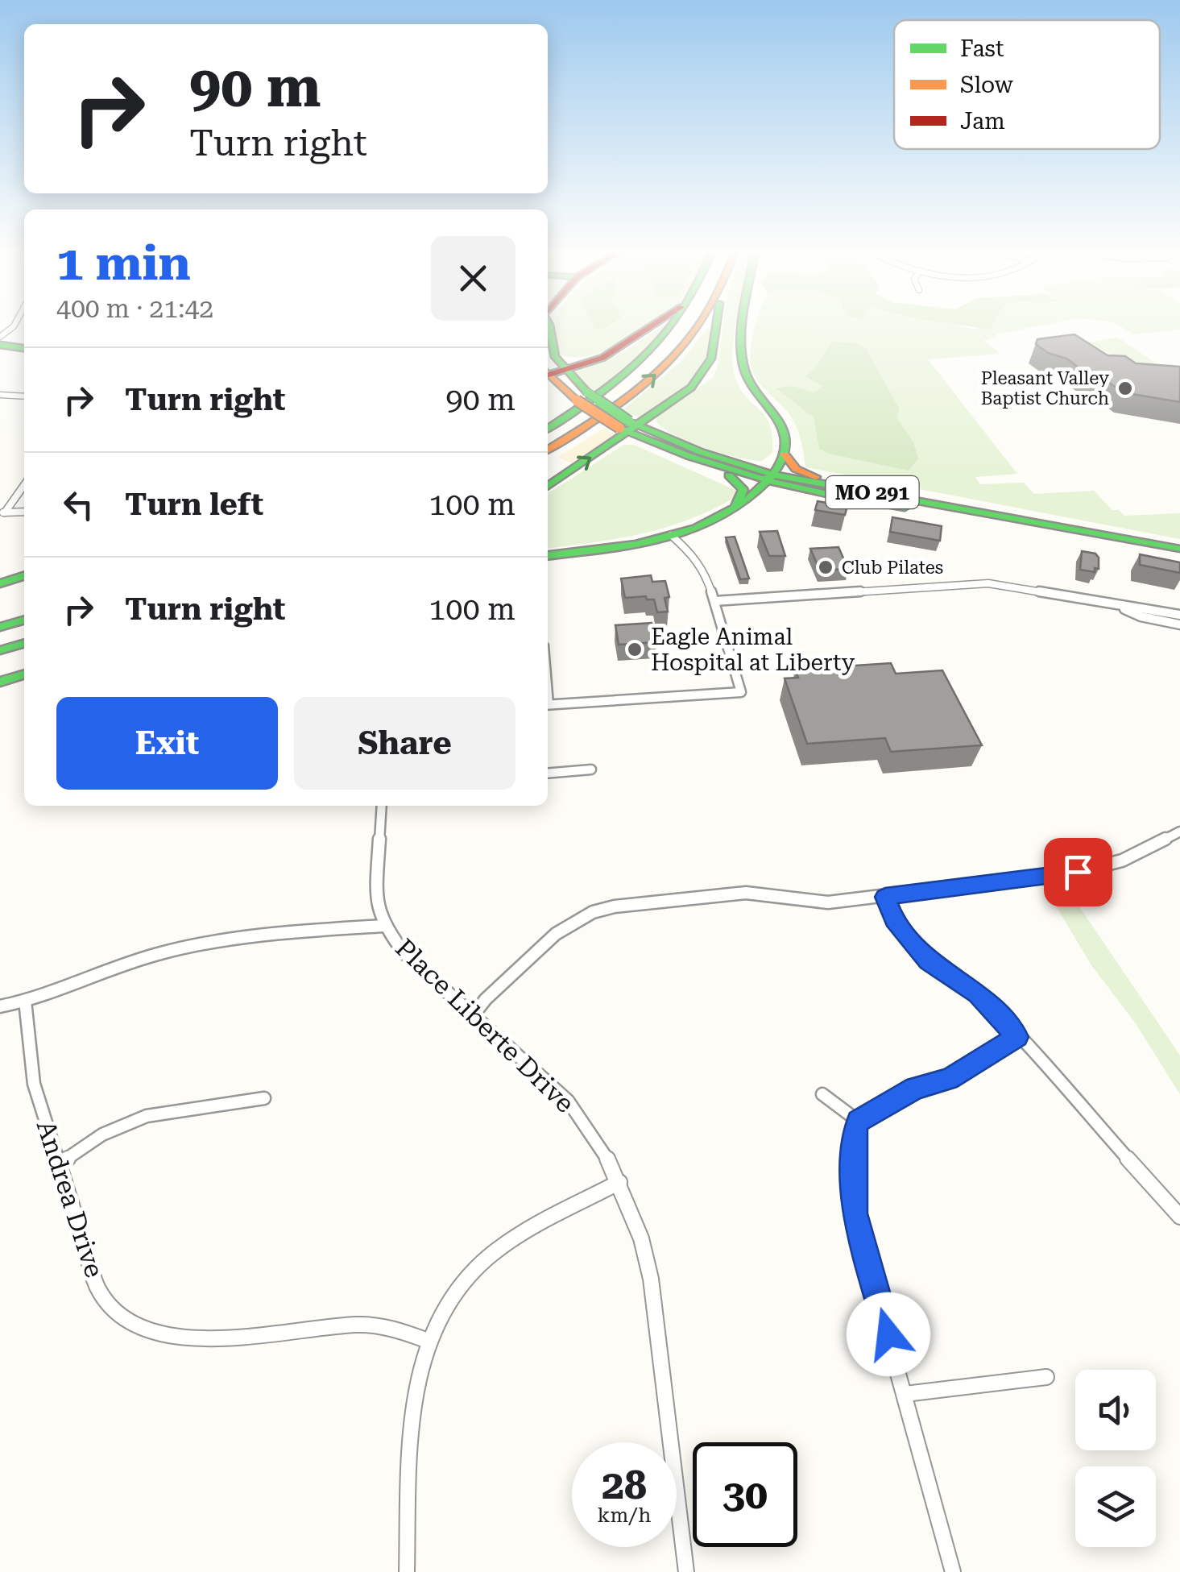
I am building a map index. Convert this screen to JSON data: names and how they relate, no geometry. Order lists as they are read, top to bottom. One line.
{"streets":{"main road":["MO 291"],"street":["Place Liberte Drive","Andrea Drive"]},"places":["Pleasant Valley Baptist Church","Club Pilates","Eagle Animal Hospital at Liberty"],"legend":["Fast","Slow","Jam"],"page":{"turn":["90 m","Turn right"],"heading":["1 min","400 m · 21:42"],"list":[{"name":"Turn right","value":"90 m"},{"name":"Turn left","value":"100 m"},{"name":"Turn right","value":"100 m"}],"buttons":["Exit","Share"],"speed":"28 km/h","limit":"30"}}
